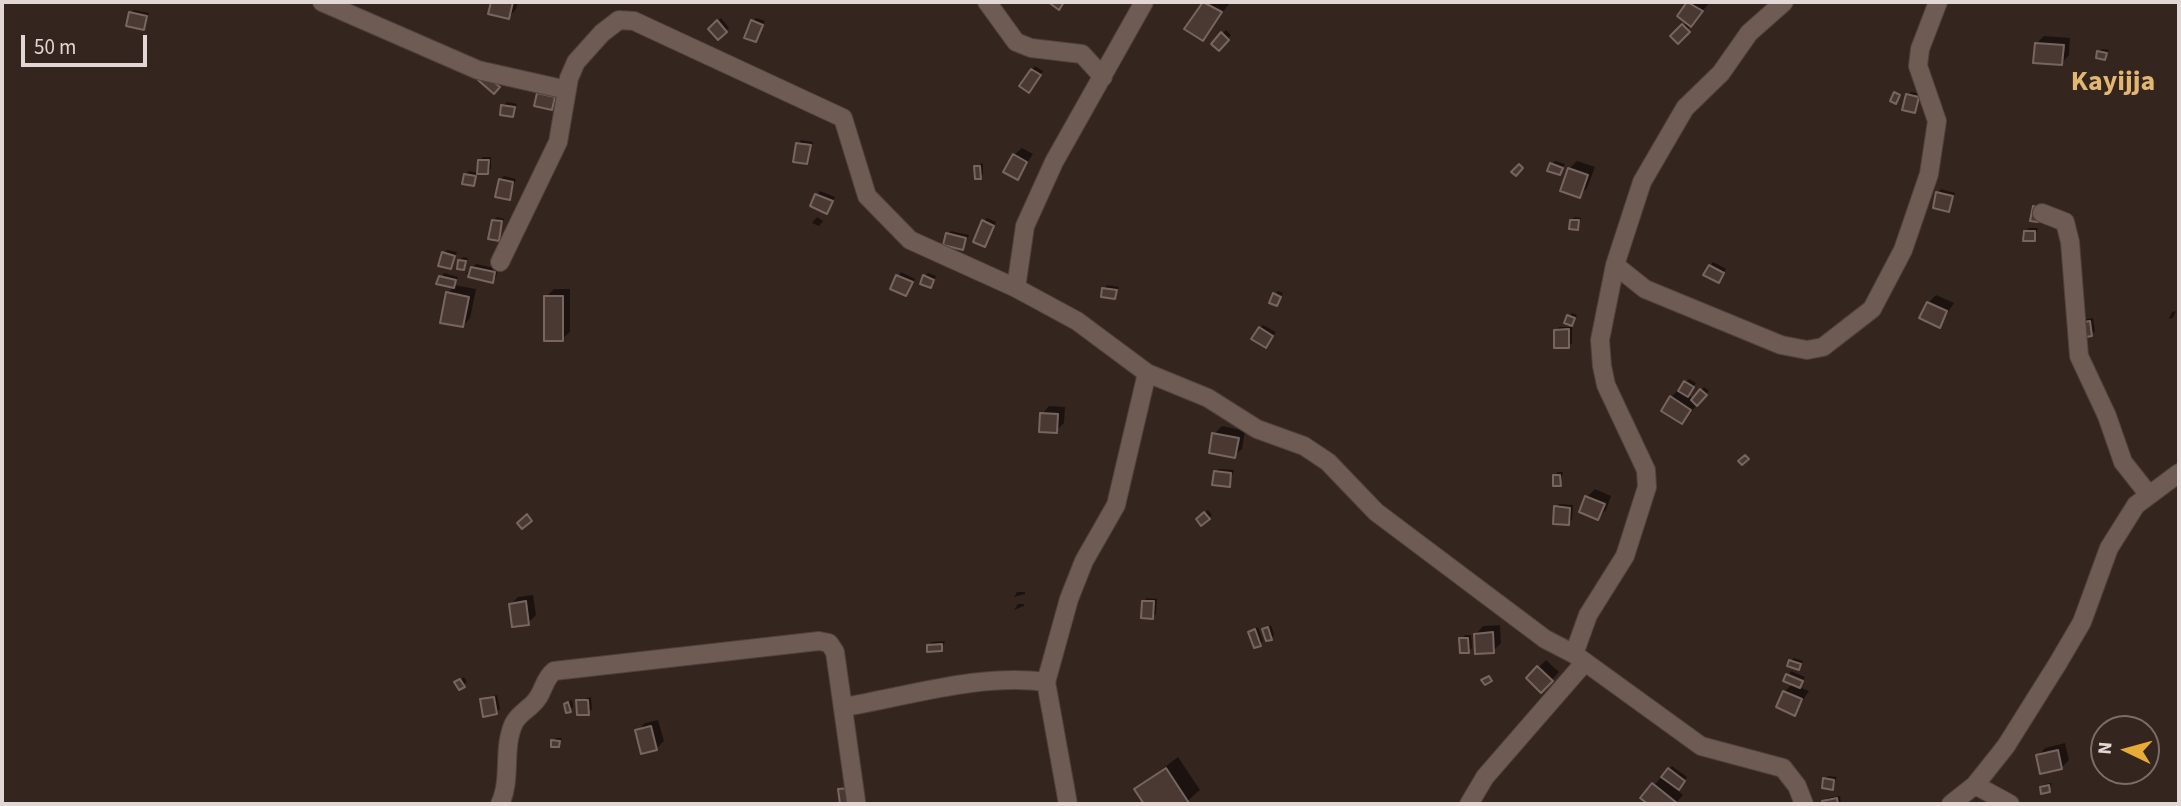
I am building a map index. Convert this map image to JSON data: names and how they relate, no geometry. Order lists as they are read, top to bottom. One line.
{"districts":["Kayijja"],"scale_bar":"50 m","north":"left"}
